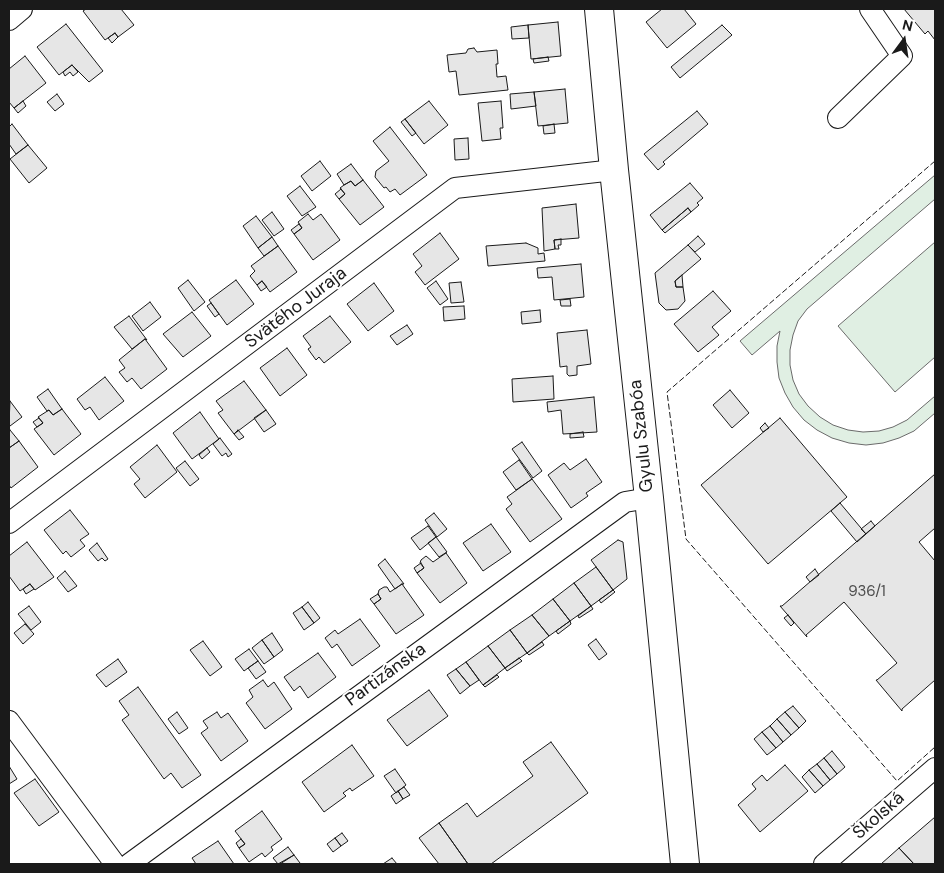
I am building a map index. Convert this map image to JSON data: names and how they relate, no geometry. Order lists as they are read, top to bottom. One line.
{"streets":{"street":["Svätého Juraja","Gyulu Szabóa","Partizánska","Školská"]},"crossings":[["Svätého Juraja","Gyulu Szabóa"],["Gyulu Szabóa","Partizánska"]],"house_numbers":["936/1"],"north":"top"}
